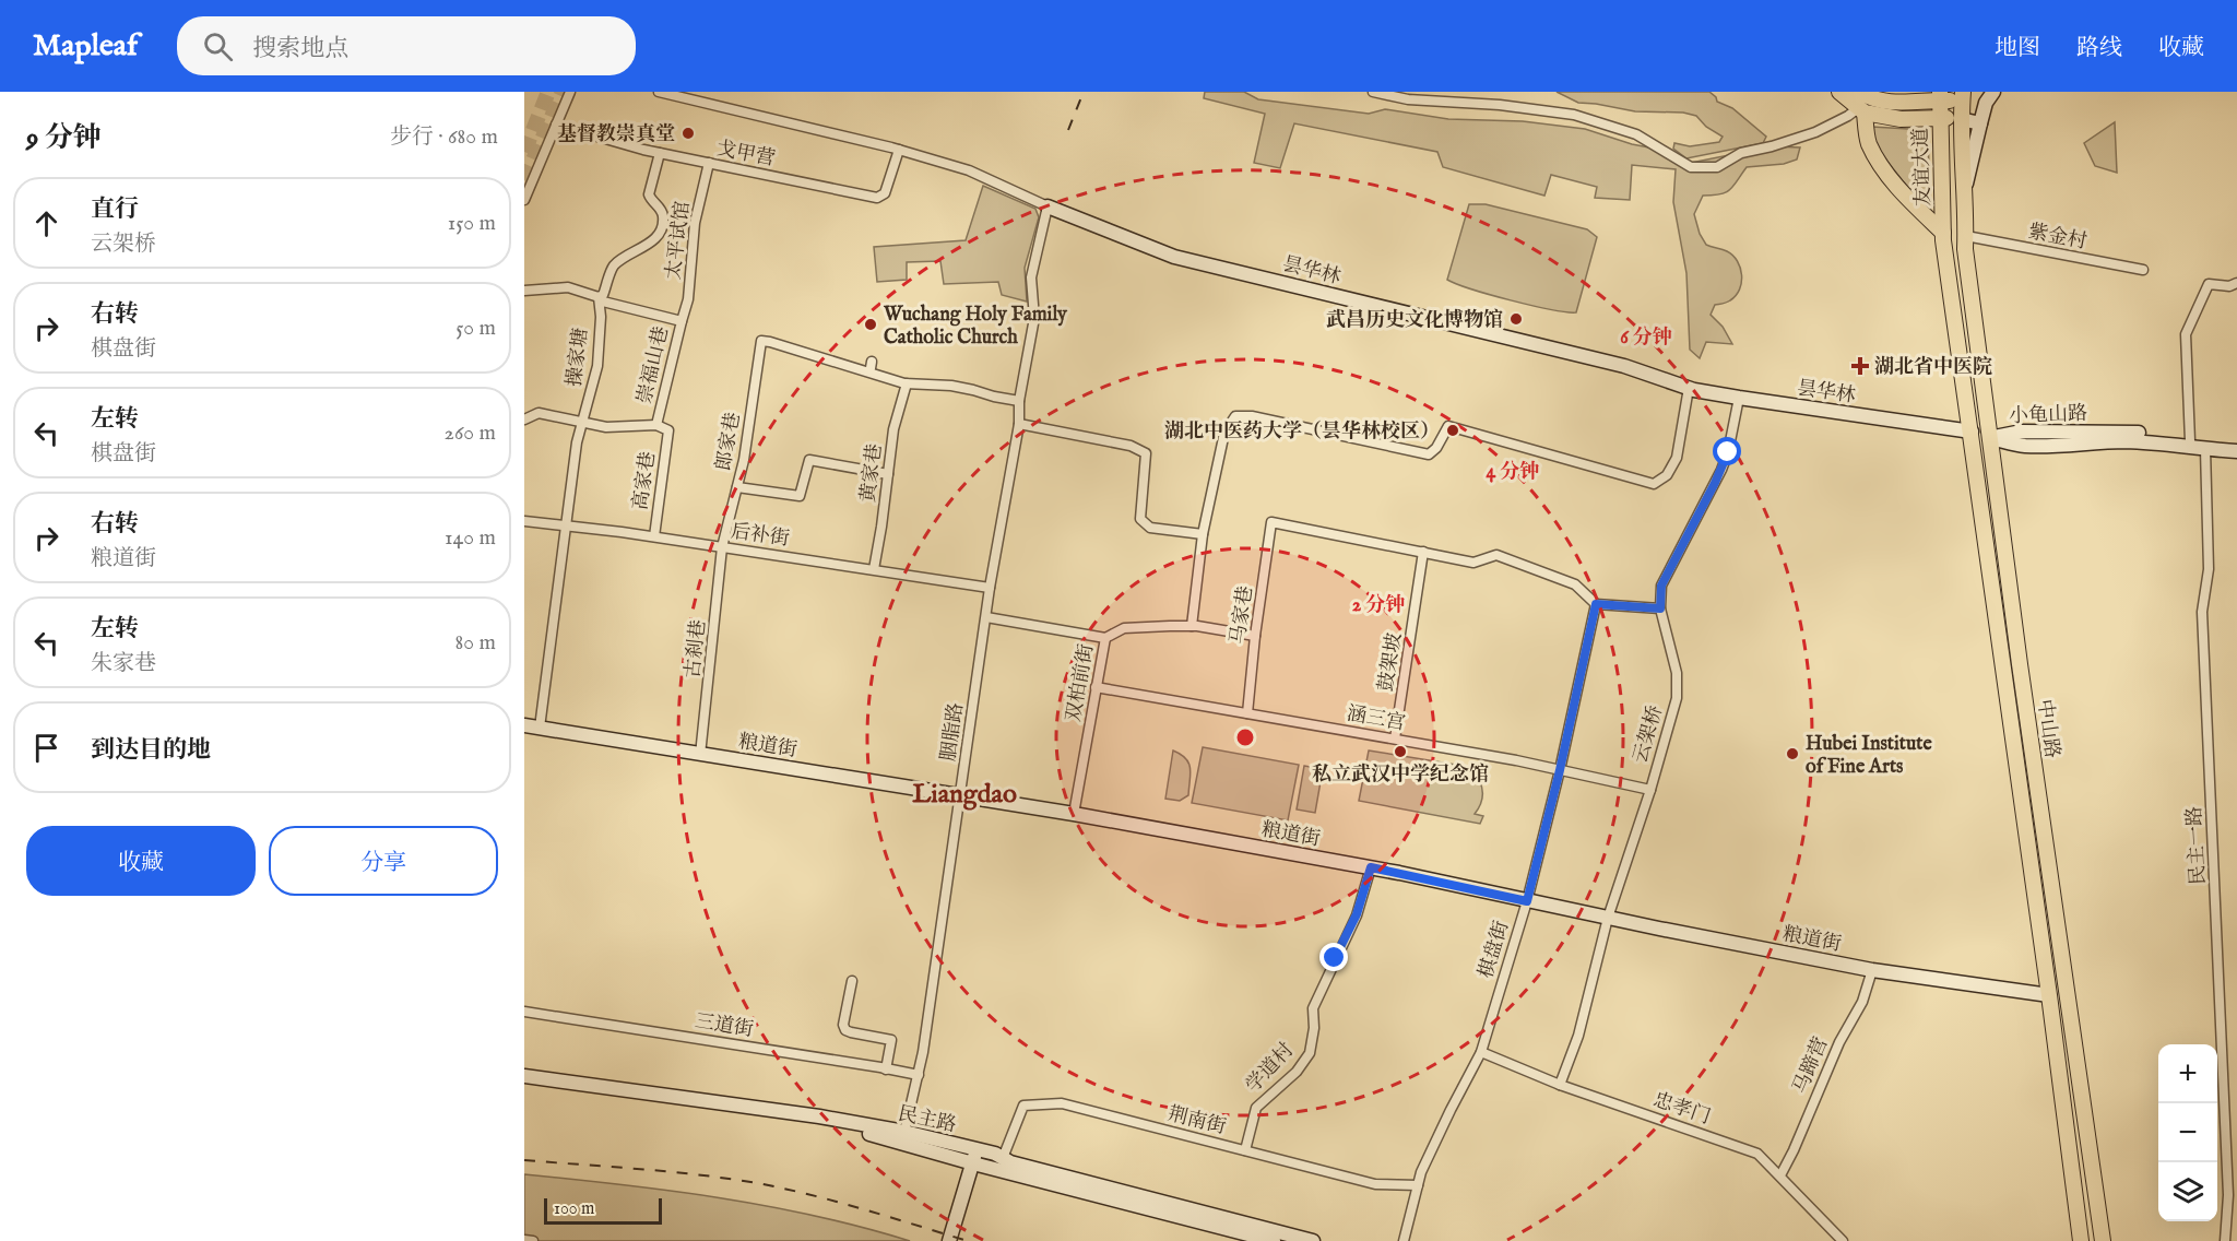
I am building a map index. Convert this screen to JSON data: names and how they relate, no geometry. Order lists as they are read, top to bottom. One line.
{"streets":{"main road":["友谊大道","中山路"],"street":["戈甲营","紫金村","太平试馆","昙华林","操家塘","崇福山巷","小龟山路","郎家巷","黄家巷","高家巷","后补街","马家巷","古刹巷","鼓架坡","双柏前街","涵三宫","胭脂路","云架桥","粮道街","民主一路","棋盘街","三道街","马蹄营","学道村","忠孝门","民主路","荆南街"]},"crossings":[["戈甲营","太平试馆"],["戈甲营","昙华林"],["友谊大道","中山路"],["紫金村","中山路"],["太平试馆","崇福山巷"],["昙华林","中山路"],["昙华林","胭脂路"],["昙华林","云架桥"],["操家塘","崇福山巷"],["操家塘","后补街"],["操家塘","粮道街"],["崇福山巷","高家巷"],["小龟山路","中山路"],["小龟山路","民主一路"],["郎家巷","黄家巷"],["郎家巷","后补街"],["郎家巷","古刹巷"],["黄家巷","后补街"],["高家巷","后补街"],["后补街","古刹巷"],["后补街","胭脂路"],["马家巷","鼓架坡"],["马家巷","涵三宫"],["古刹巷","粮道街"],["鼓架坡","涵三宫"],["双柏前街","涵三宫"],["双柏前街","胭脂路"],["双柏前街","粮道街"],["涵三宫","云架桥"],["涵三宫","棋盘街"],["中山路","粮道街"],["胭脂路","粮道街"],["胭脂路","三道街"],["胭脂路","民主路"],["云架桥","粮道街"],["云架桥","忠孝门"],["粮道街","棋盘街"],["粮道街","马蹄营"],["粮道街","学道村"],["棋盘街","忠孝门"],["棋盘街","荆南街"],["马蹄营","忠孝门"],["学道村","荆南街"],["民主路","荆南街"]],"districts":["Liangdao"],"places":{"other":["基督教崇真堂","武昌历史文化博物馆","Wuchang Holy Family Catholic Church","湖北中医药大学（昙华林校区）","私立武汉中学纪念馆","Hubei Institute of Fine Arts"],"health":["湖北省中医院"]},"scale_bar":"100 m","page":{"header":"Mapleaf","search":"搜索地点","nav":["地图","路线","收藏"],"heading":["9 分钟","步行 · 680 m"],"list":[["直行","云架桥","150 m"],["右转","棋盘街","50 m"],["左转","棋盘街","260 m"],["右转","粮道街","140 m"],["左转","朱家巷","80 m"],"到达目的地"],"buttons":["收藏","分享"],"map_buttons":["+","−"],"scale":"100 m"},"rings":["6 分钟","4 分钟","2 分钟"]}
